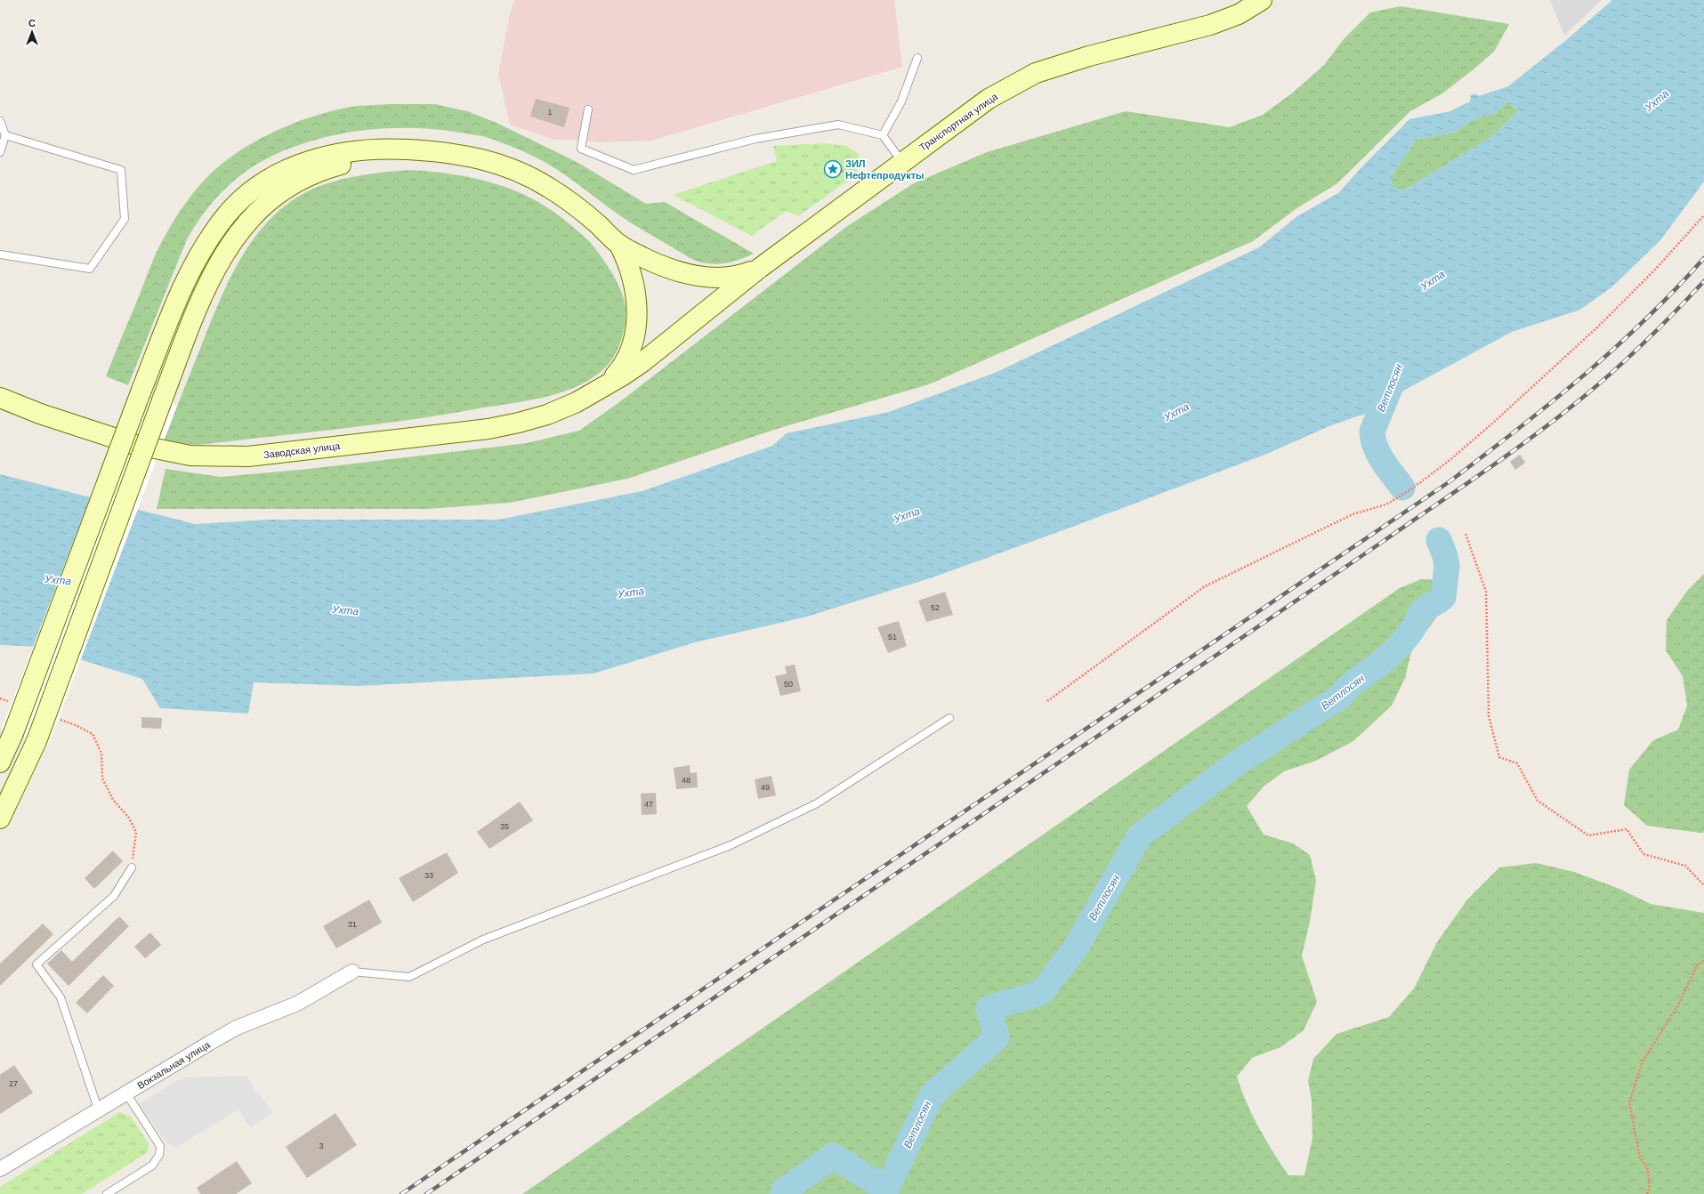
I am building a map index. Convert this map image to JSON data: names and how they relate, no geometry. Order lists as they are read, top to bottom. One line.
{"streets":{"street":["Транспортная улица","Заводская улица","Вокзальная улица"]},"water":["Ухта","Ветлосян"],"places":{"place":["ЗИЛ Нефтепродукты"]},"house_numbers":["1","52","51","50","48","49","47","35","33","31","27","3"],"north":"top"}
